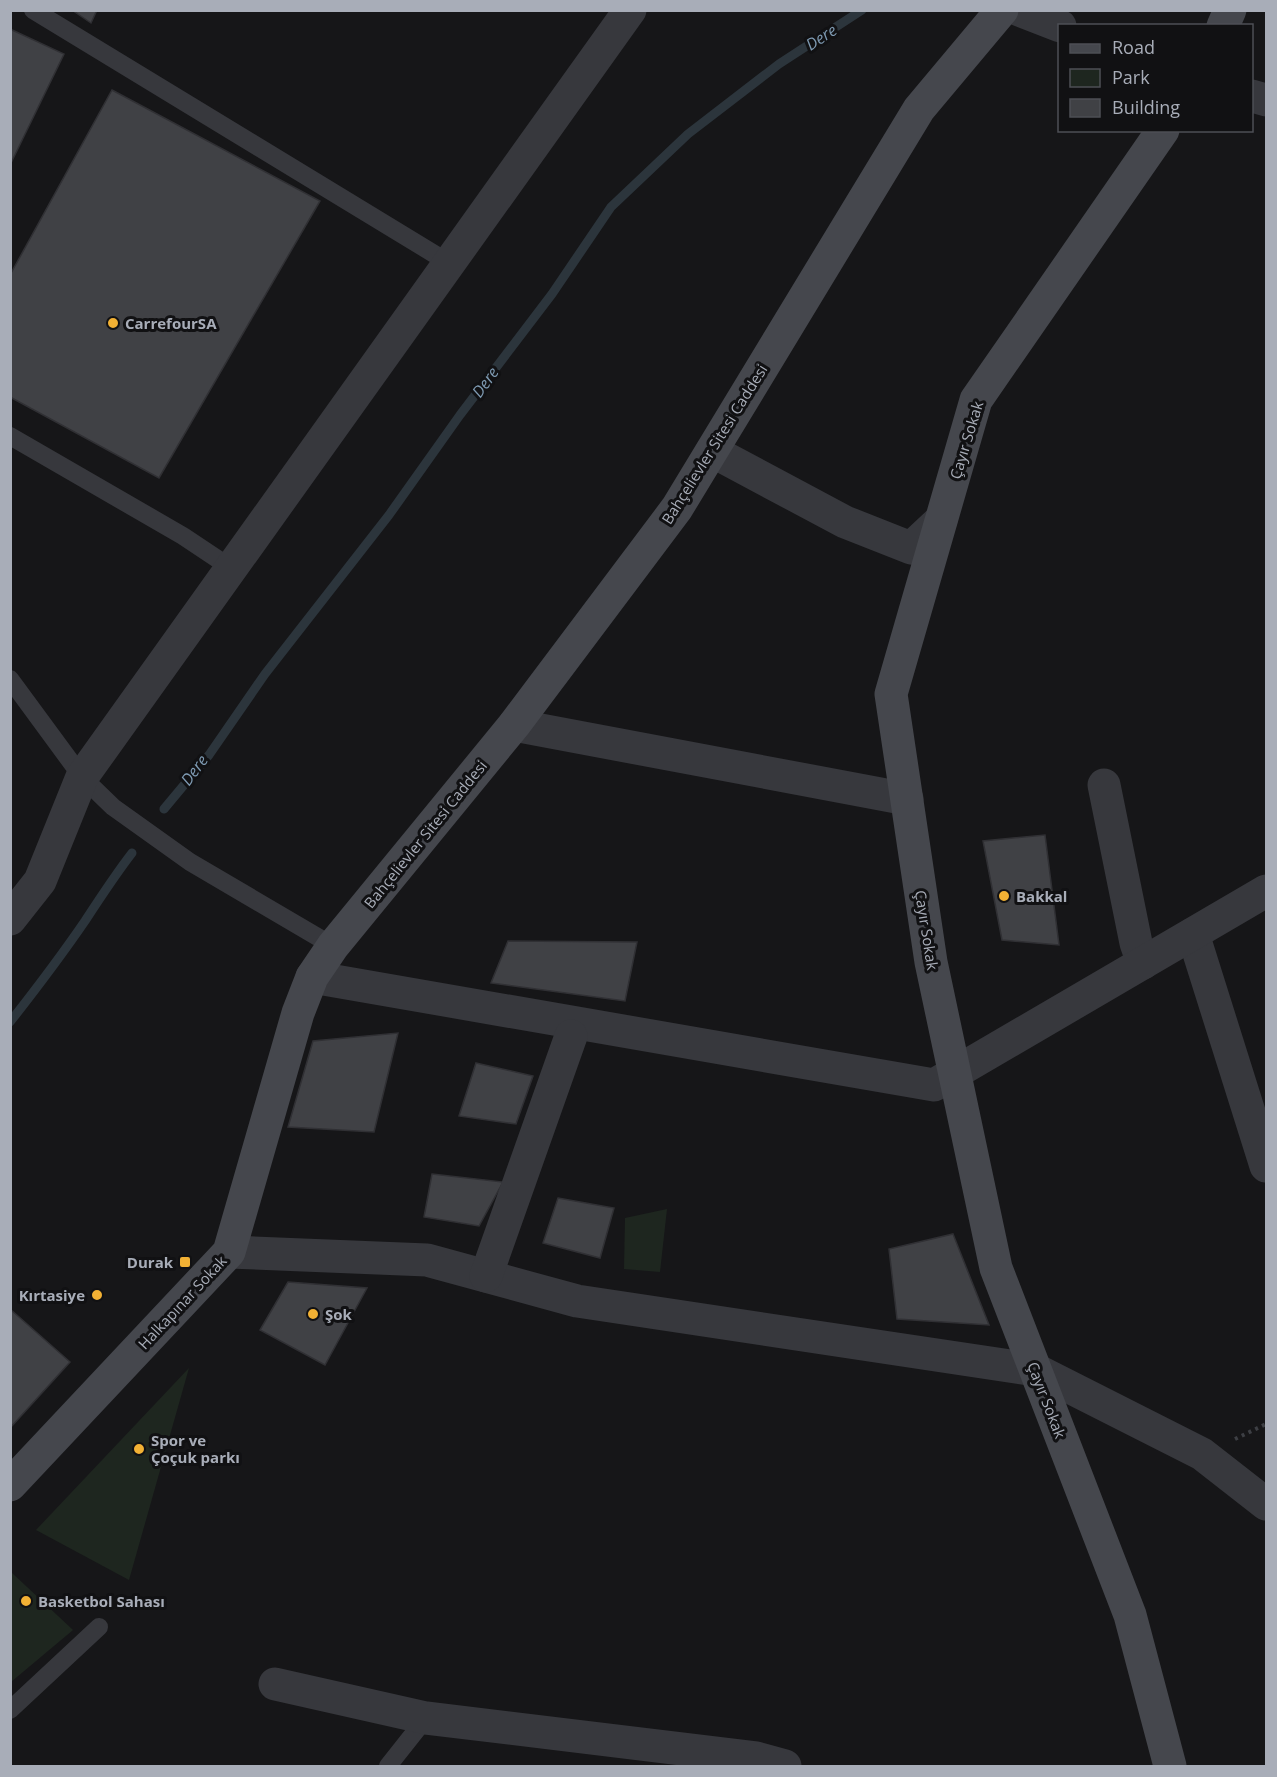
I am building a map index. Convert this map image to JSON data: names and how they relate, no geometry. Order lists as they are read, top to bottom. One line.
{"streets":{"street":["Çayır Sokak","Bahçelievler Sitesi Caddesi","Halkapınar Sokak"]},"crossings":[["Bahçelievler Sitesi Caddesi","Halkapınar Sokak"]],"water":["Dere"],"places":{"other":["CarrefourSA","Bakkal","Kırtasiye","Şok","Spor ve Çoçuk parkı","Basketbol Sahası"],"transit":["Durak"]},"legend":["Road","Park","Building"]}
